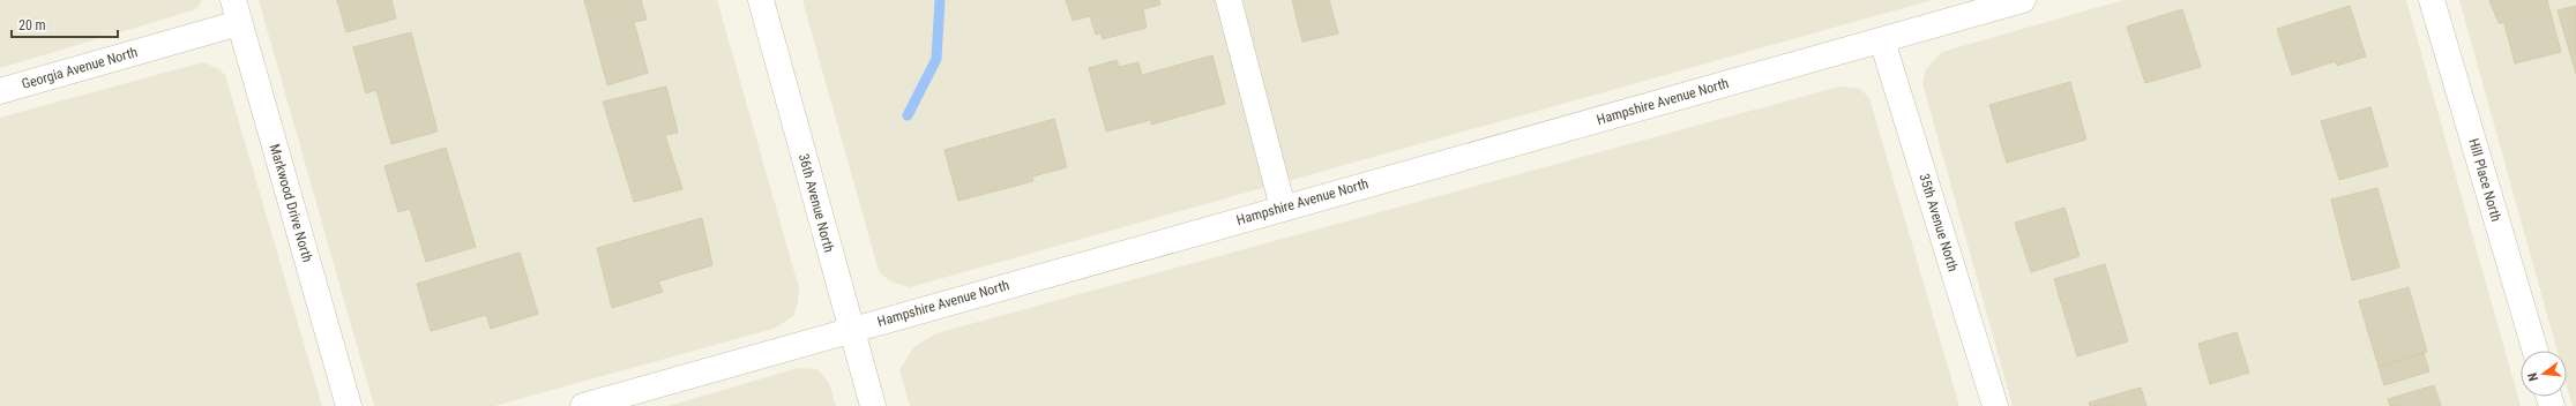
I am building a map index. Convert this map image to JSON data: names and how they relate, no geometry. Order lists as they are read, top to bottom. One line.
{"streets":{"street":["Georgia Avenue North","Hampshire Avenue North","Hill Place North","Markwood Drive North","36th Avenue North","35th Avenue North"]},"crossings":[["Georgia Avenue North","Markwood Drive North"],["Hampshire Avenue North","36th Avenue North"],["Hampshire Avenue North","35th Avenue North"]],"scale_bar":"20 m","north":"left"}
